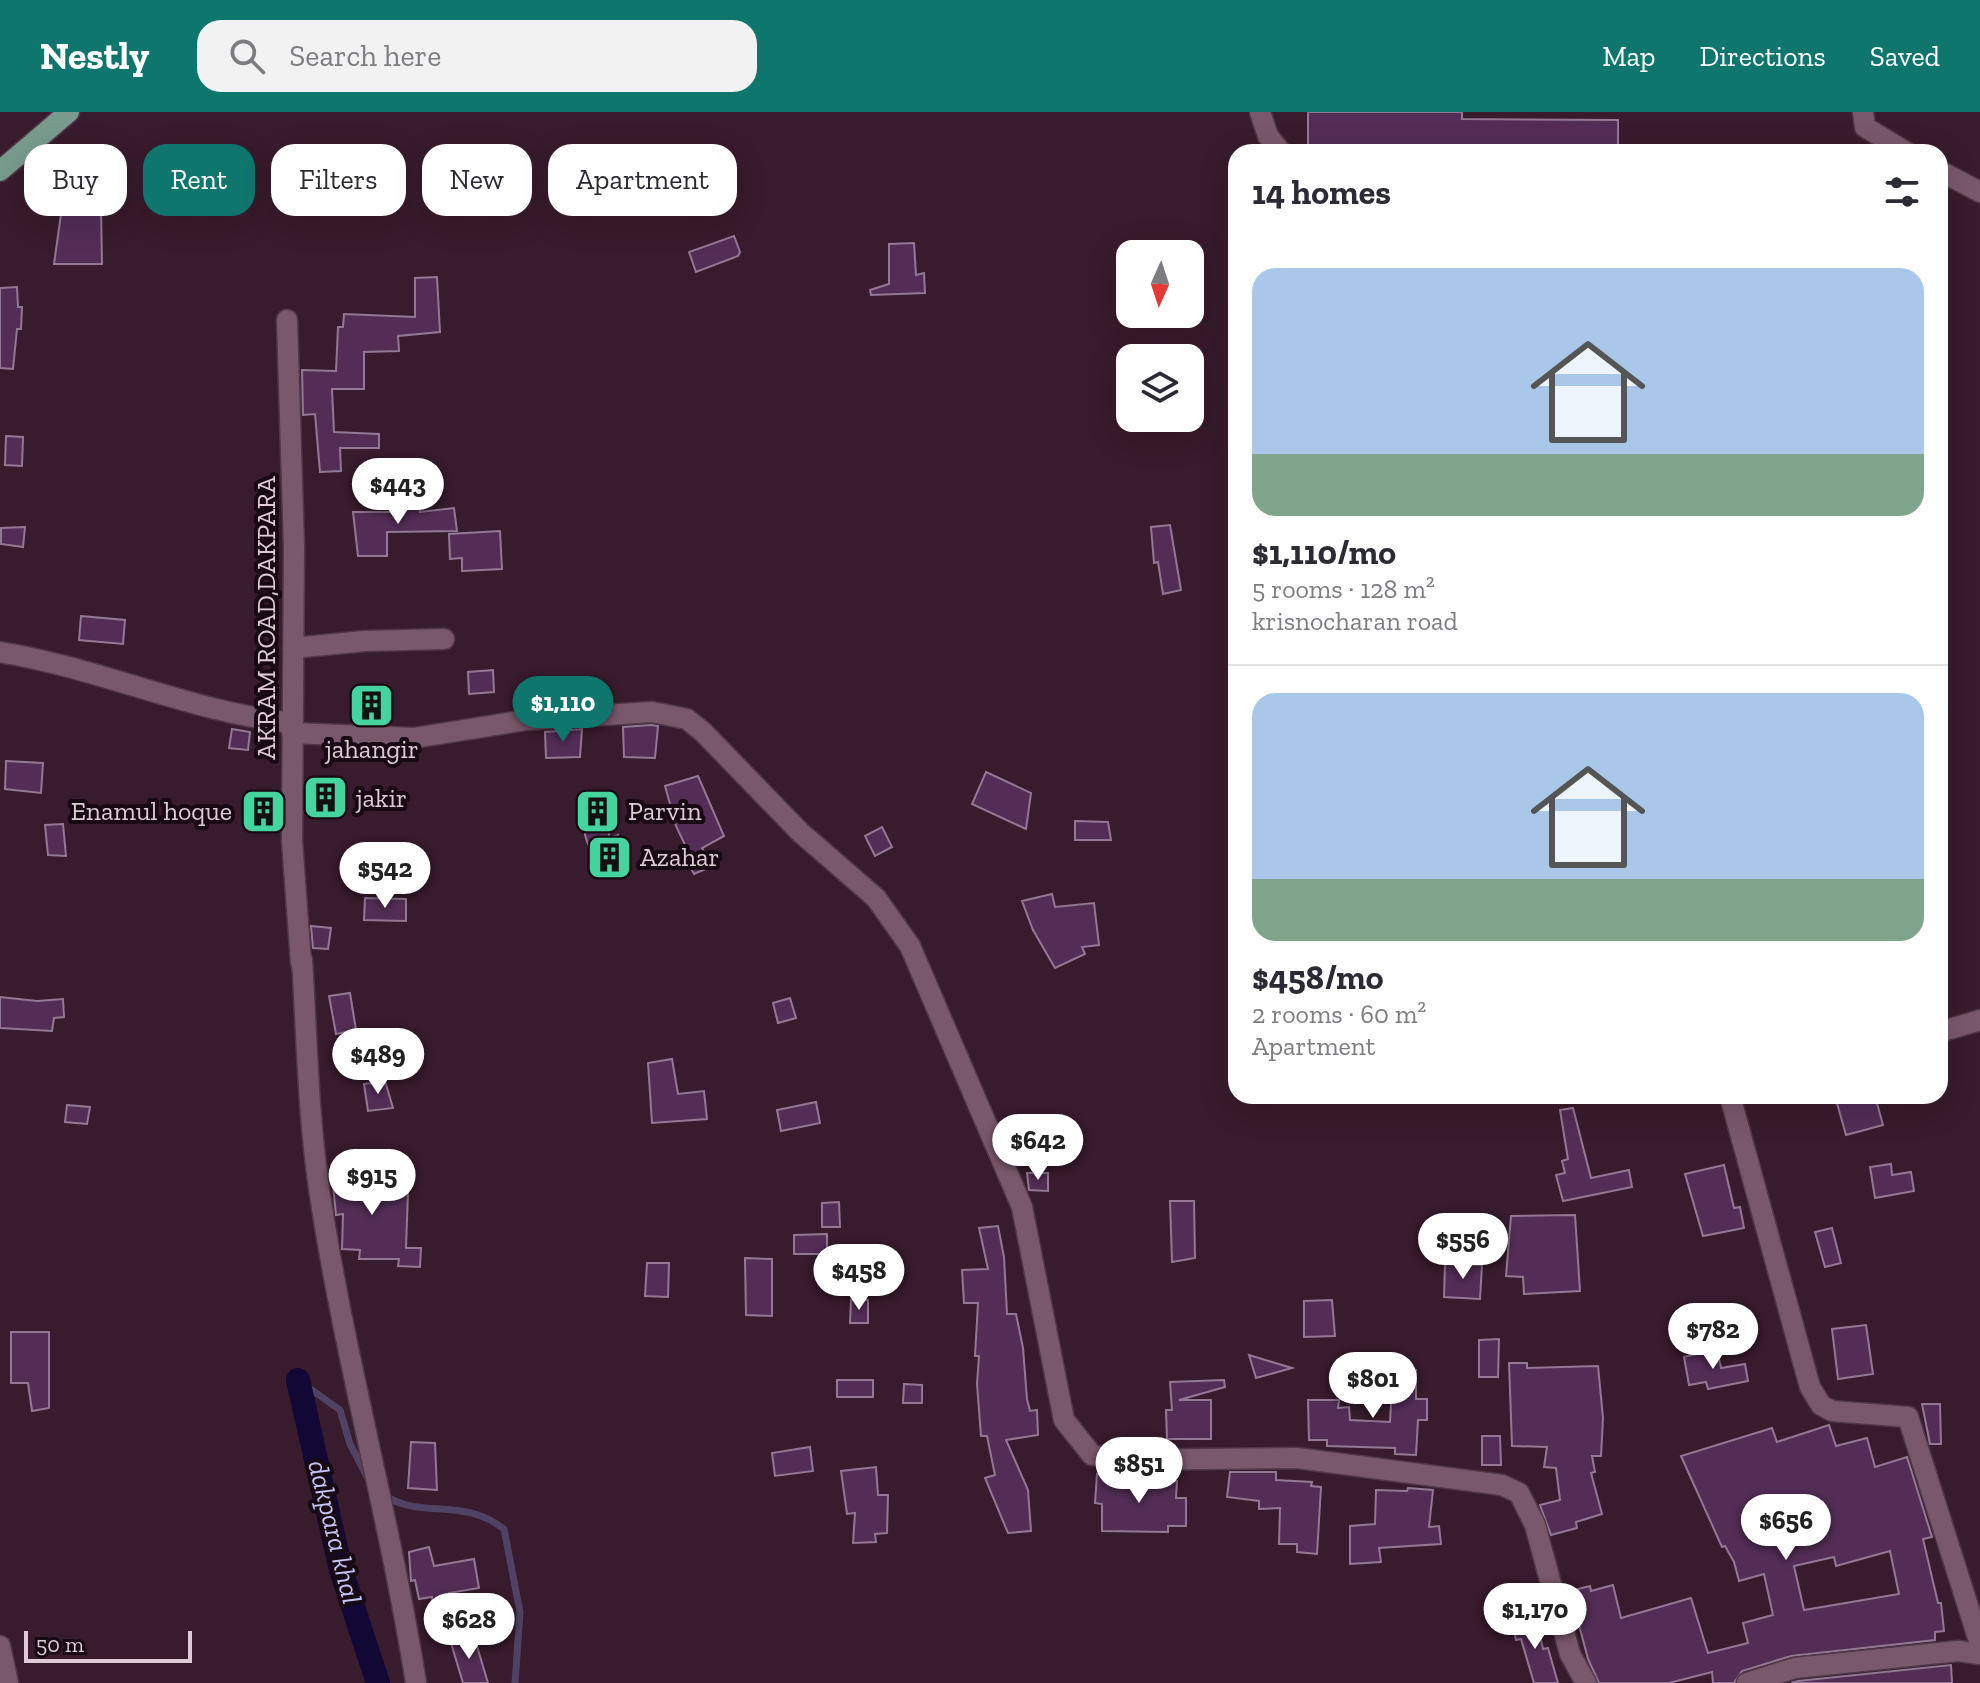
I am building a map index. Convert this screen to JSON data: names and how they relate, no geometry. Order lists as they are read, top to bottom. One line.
{"streets":{"street":["AKRAM ROAD,DAKPARA"]},"water":["dakpara khal"],"places":{"building":["jahangir","jakir","Enamul hoque","Parvin","Azahar"]},"scale_bar":"50 m","north":"bottom","page":{"header":"Nestly","search":"Search here","nav":["Map","Directions","Saved"],"chip":["Buy","Rent","Filters","New","Apartment"],"heading":"14 homes","list":[{"name":"$1,110/mo","note":"5 rooms · 128 m² · krisnocharan road"},{"name":"$458/mo","note":"2 rooms · 60 m² · Apartment"}],"price":["$443","$1,110","$542","$489","$642","$915","$556","$458","$782","$801","$851","$656","$1,170","$628"],"scale":"50 m"}}
